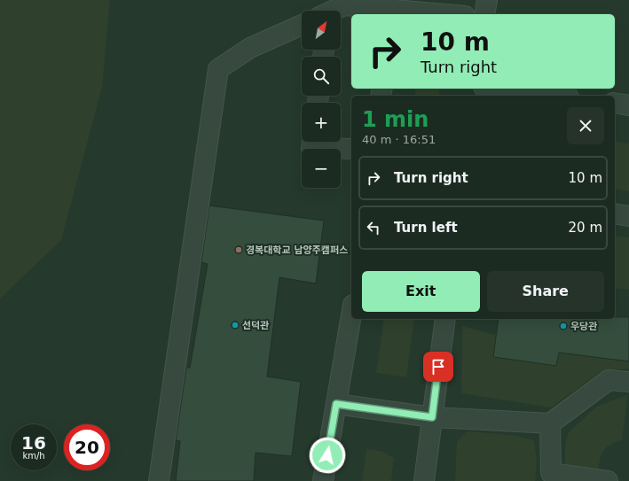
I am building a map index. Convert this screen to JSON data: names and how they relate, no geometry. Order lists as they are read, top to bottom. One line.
{"places":["경복대학교 남양주캠퍼스","선덕관","우당관"],"north":"top right","page":{"map_buttons":["+","−"],"turn":["10 m","Turn right"],"heading":["1 min","40 m · 16:51"],"list":[{"name":"Turn right","value":"10 m"},{"name":"Turn left","value":"20 m"}],"buttons":["Exit","Share"],"speed":"16 km/h","limit":"20"}}
